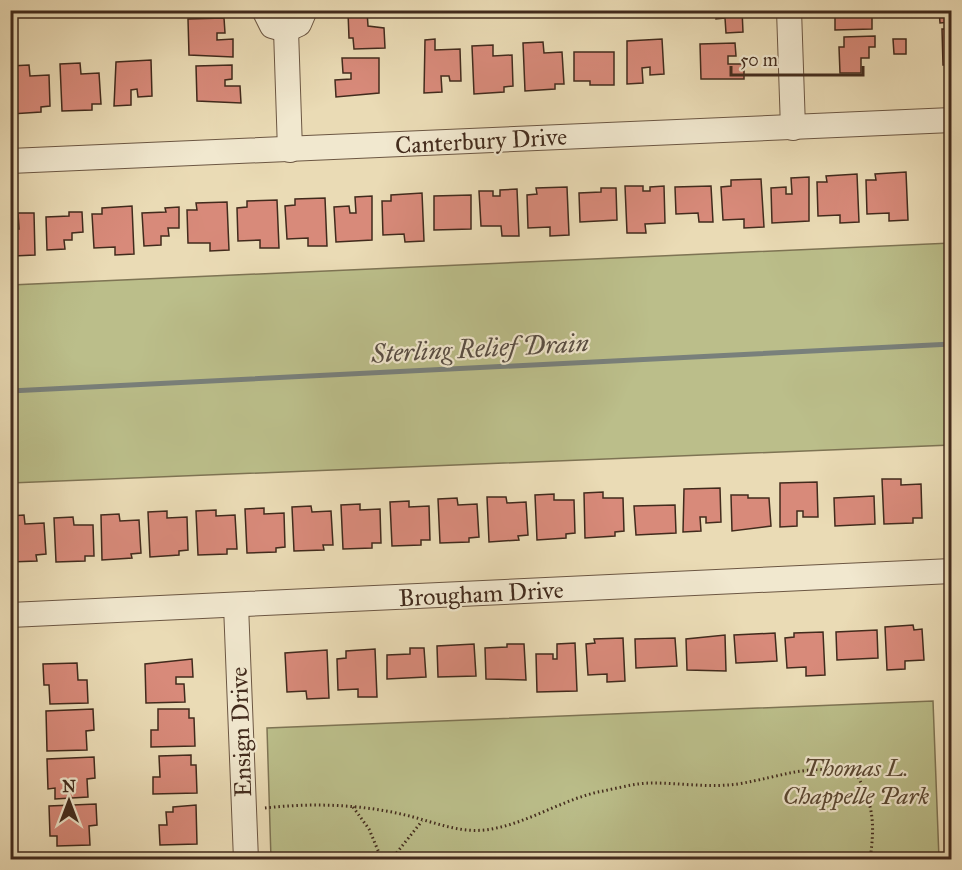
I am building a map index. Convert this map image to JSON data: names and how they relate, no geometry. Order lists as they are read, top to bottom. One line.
{"streets":{"street":["Canterbury Drive","Brougham Drive","Ensign Drive"]},"crossings":[["Brougham Drive","Ensign Drive"]],"water":["Sterling Relief Drain"],"parks":["Thomas L. Chappelle Park"],"scale_bar":"50 m","north":"top"}
